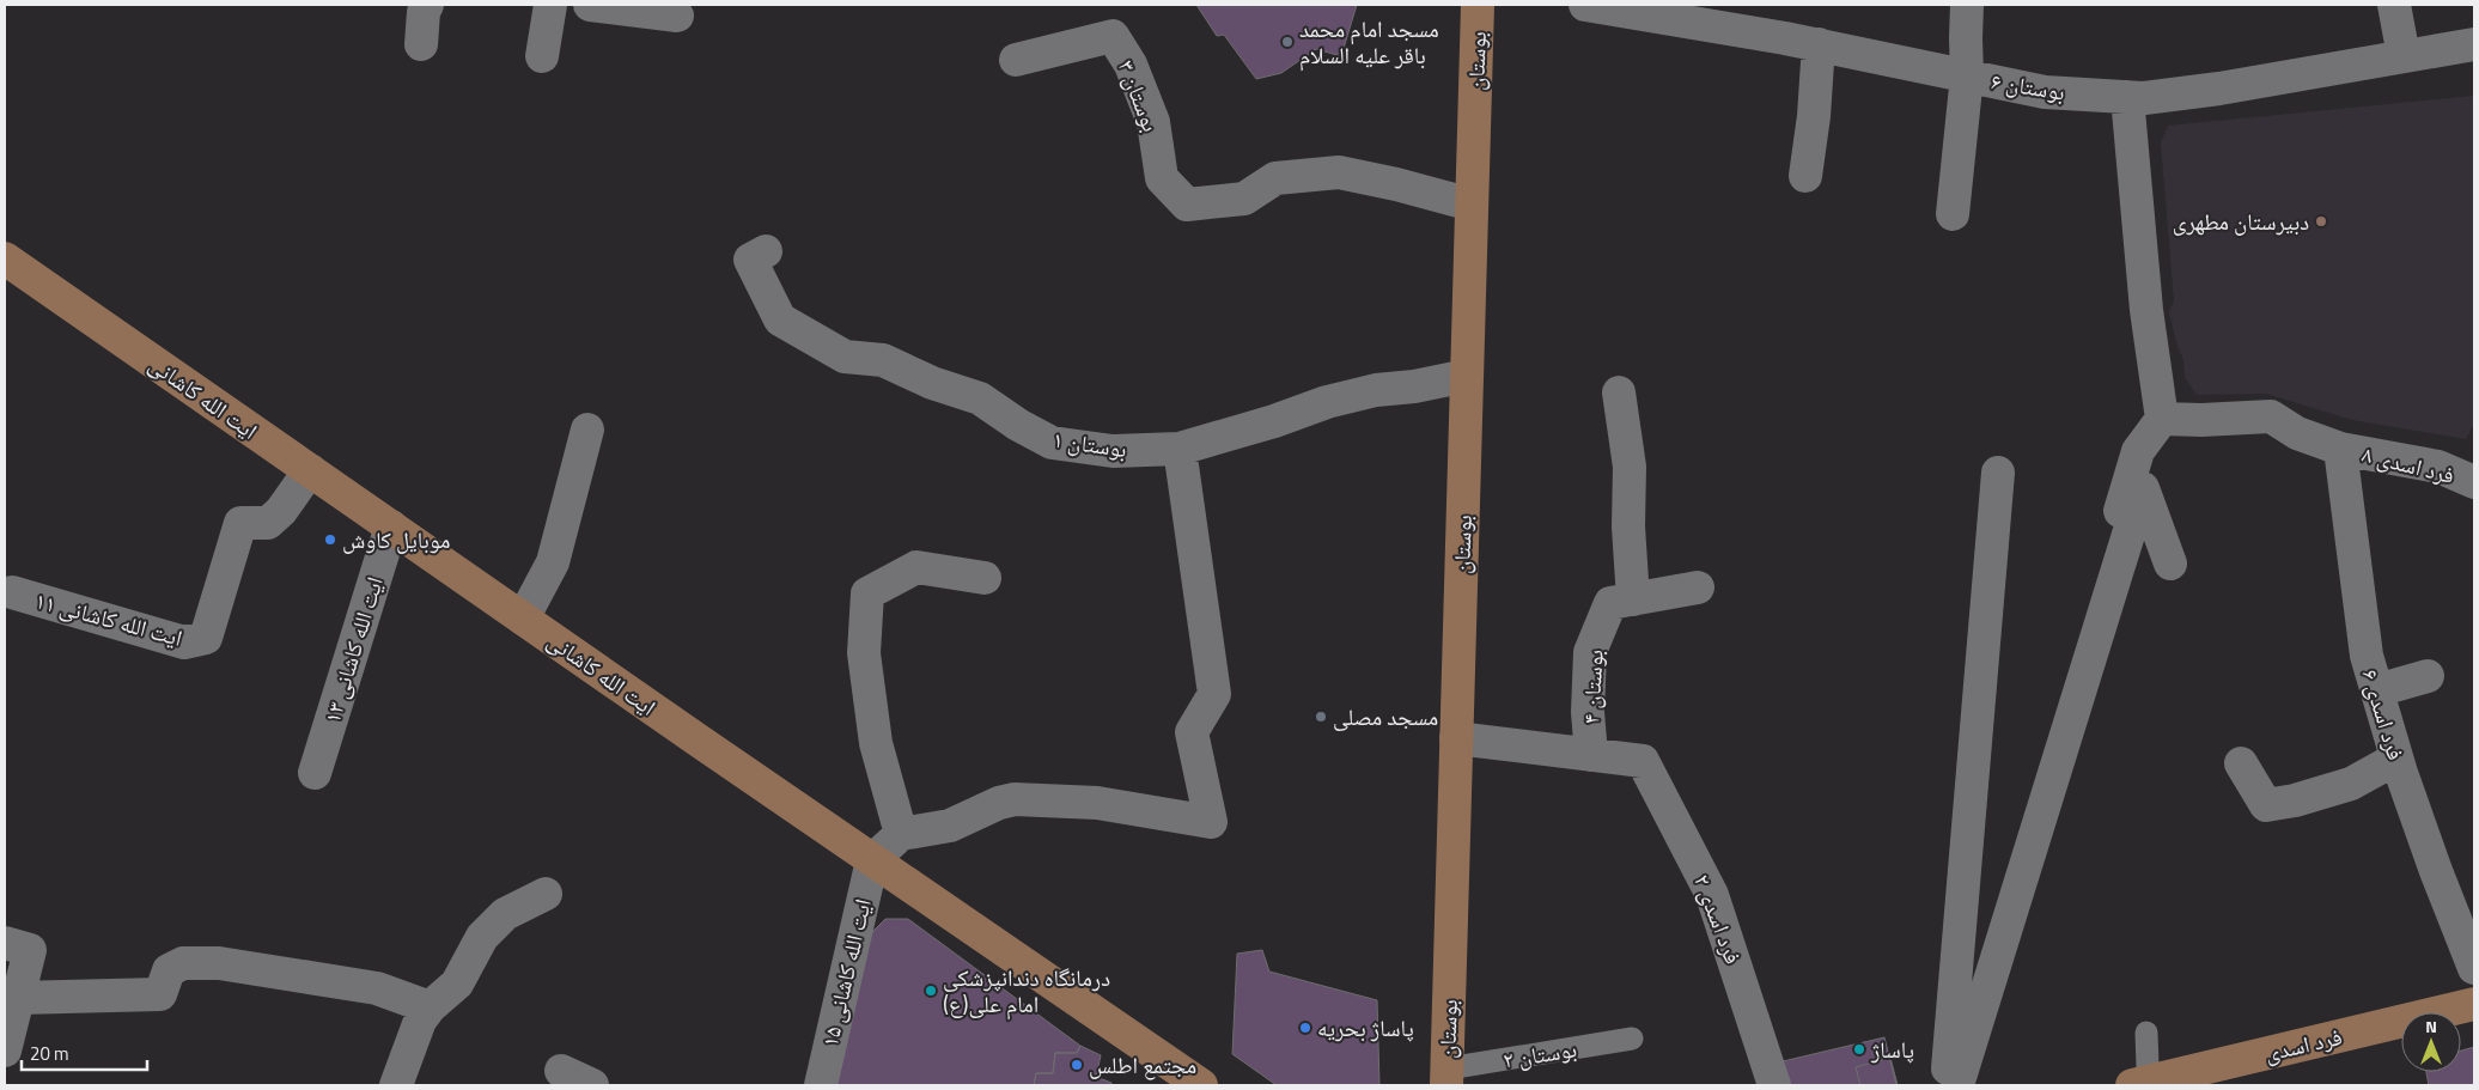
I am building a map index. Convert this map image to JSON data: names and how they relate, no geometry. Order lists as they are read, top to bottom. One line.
{"streets":{"main road":["بوستان","ایت الله کاشانی","فرد اسدی"],"street":["بوستان ۶","بوستان ۳","بوستان ۱","فرد اسدی ۸","ایت الله کاشانی ۱۱","ایت الله کاشانی ۱۳","بوستان ۴","فرد اسدی ۶","فرد اسدی ۲","ایت الله کاشانی ۱۵"],"lane":["بوستان ۲"]},"crossings":[["بوستان","بوستان ۳"],["بوستان","بوستان ۱"],["بوستان","بوستان ۴"],["بوستان","بوستان ۲"],["ایت الله کاشانی","ایت الله کاشانی ۱۱"],["ایت الله کاشانی","ایت الله کاشانی ۱۳"],["ایت الله کاشانی","ایت الله کاشانی ۱۵"],["فرد اسدی ۸","فرد اسدی ۶"],["بوستان ۴","فرد اسدی ۲"]],"places":["مسجد امام محمد باقر علیه السلام","دبیرستان مطهری","موبایل کاوش","مسجد مصلی","درمانگاه دندانپزشکی امام علی(ع)","پاساژ بحریه","پاساژ","مجتمع اطلس"],"scale_bar":"20 m","north":"top"}
